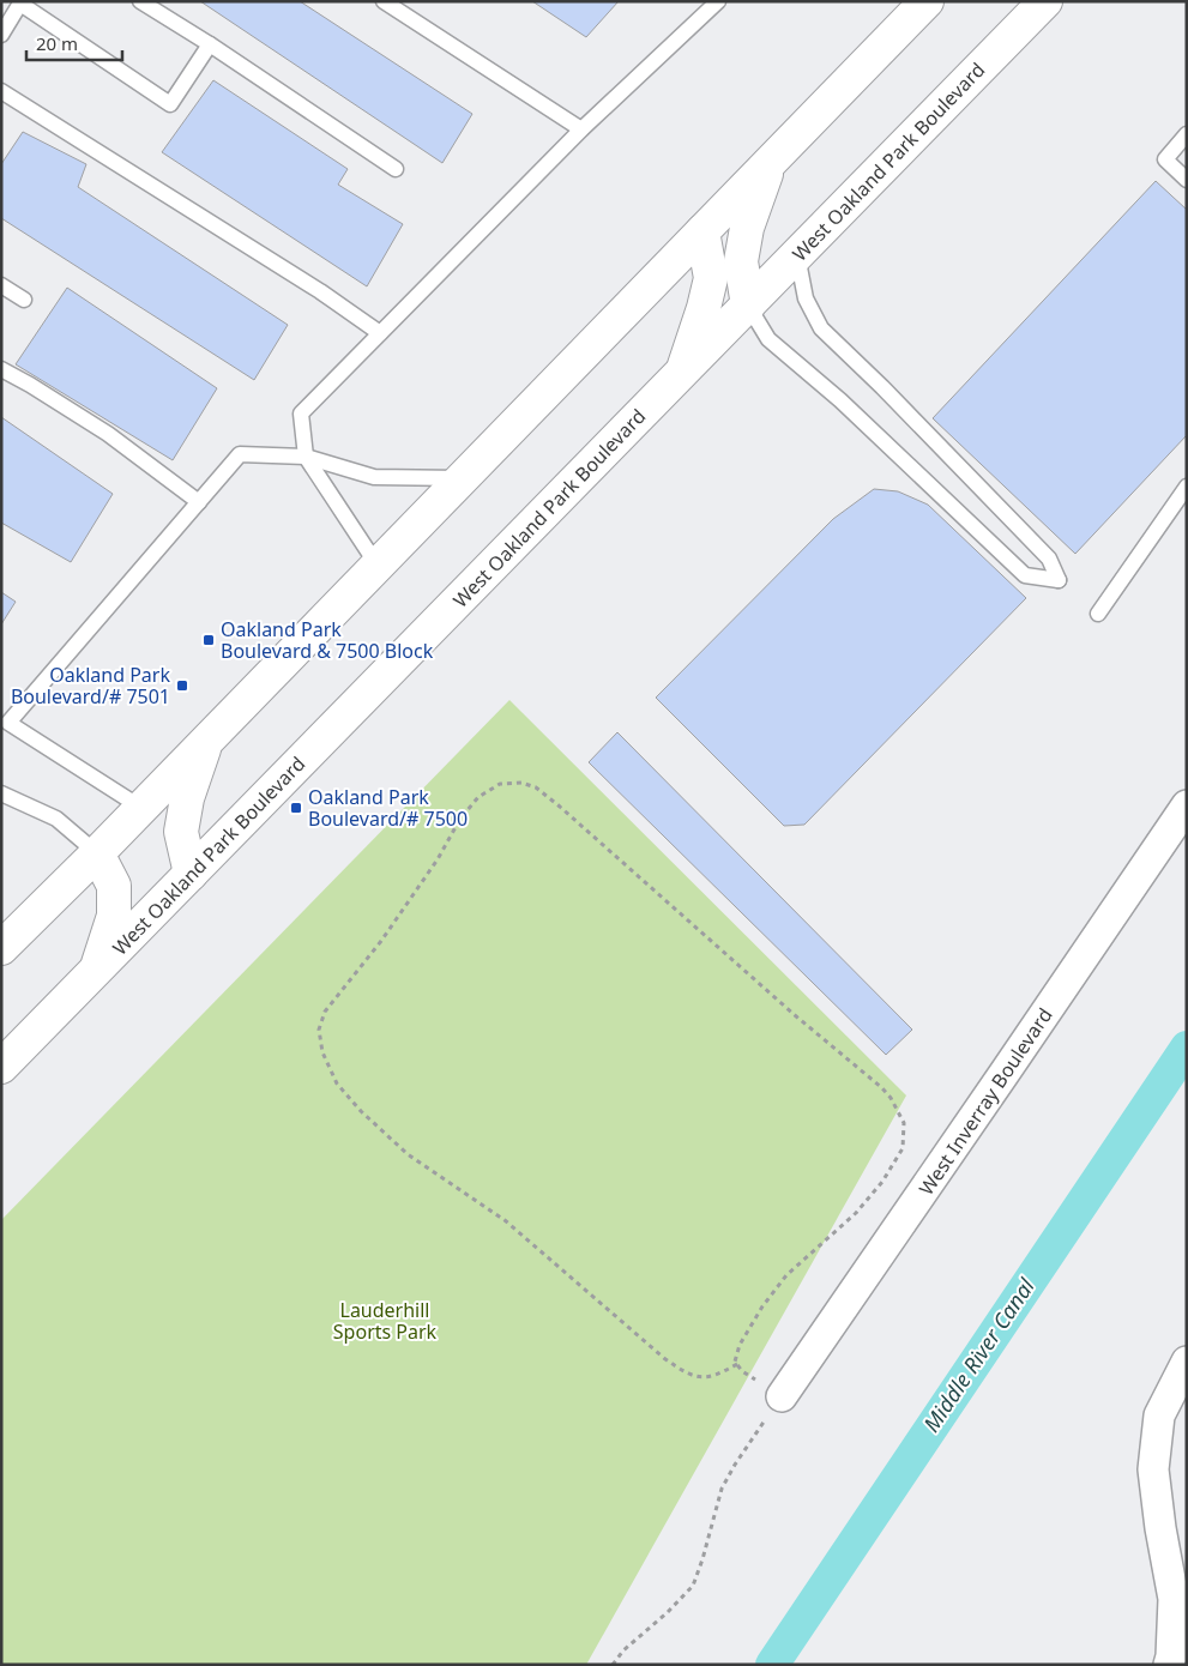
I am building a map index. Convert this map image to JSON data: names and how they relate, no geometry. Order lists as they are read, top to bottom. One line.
{"streets":{"main road":["West Oakland Park Boulevard"],"street":["West Inverray Boulevard"]},"water":["Middle River Canal"],"parks":["Lauderhill Sports Park"],"places":{"transit":["Oakland Park Boulevard & 7500 Block","Oakland Park Boulevard/# 7501","Oakland Park Boulevard/# 7500"]},"scale_bar":"20 m"}
